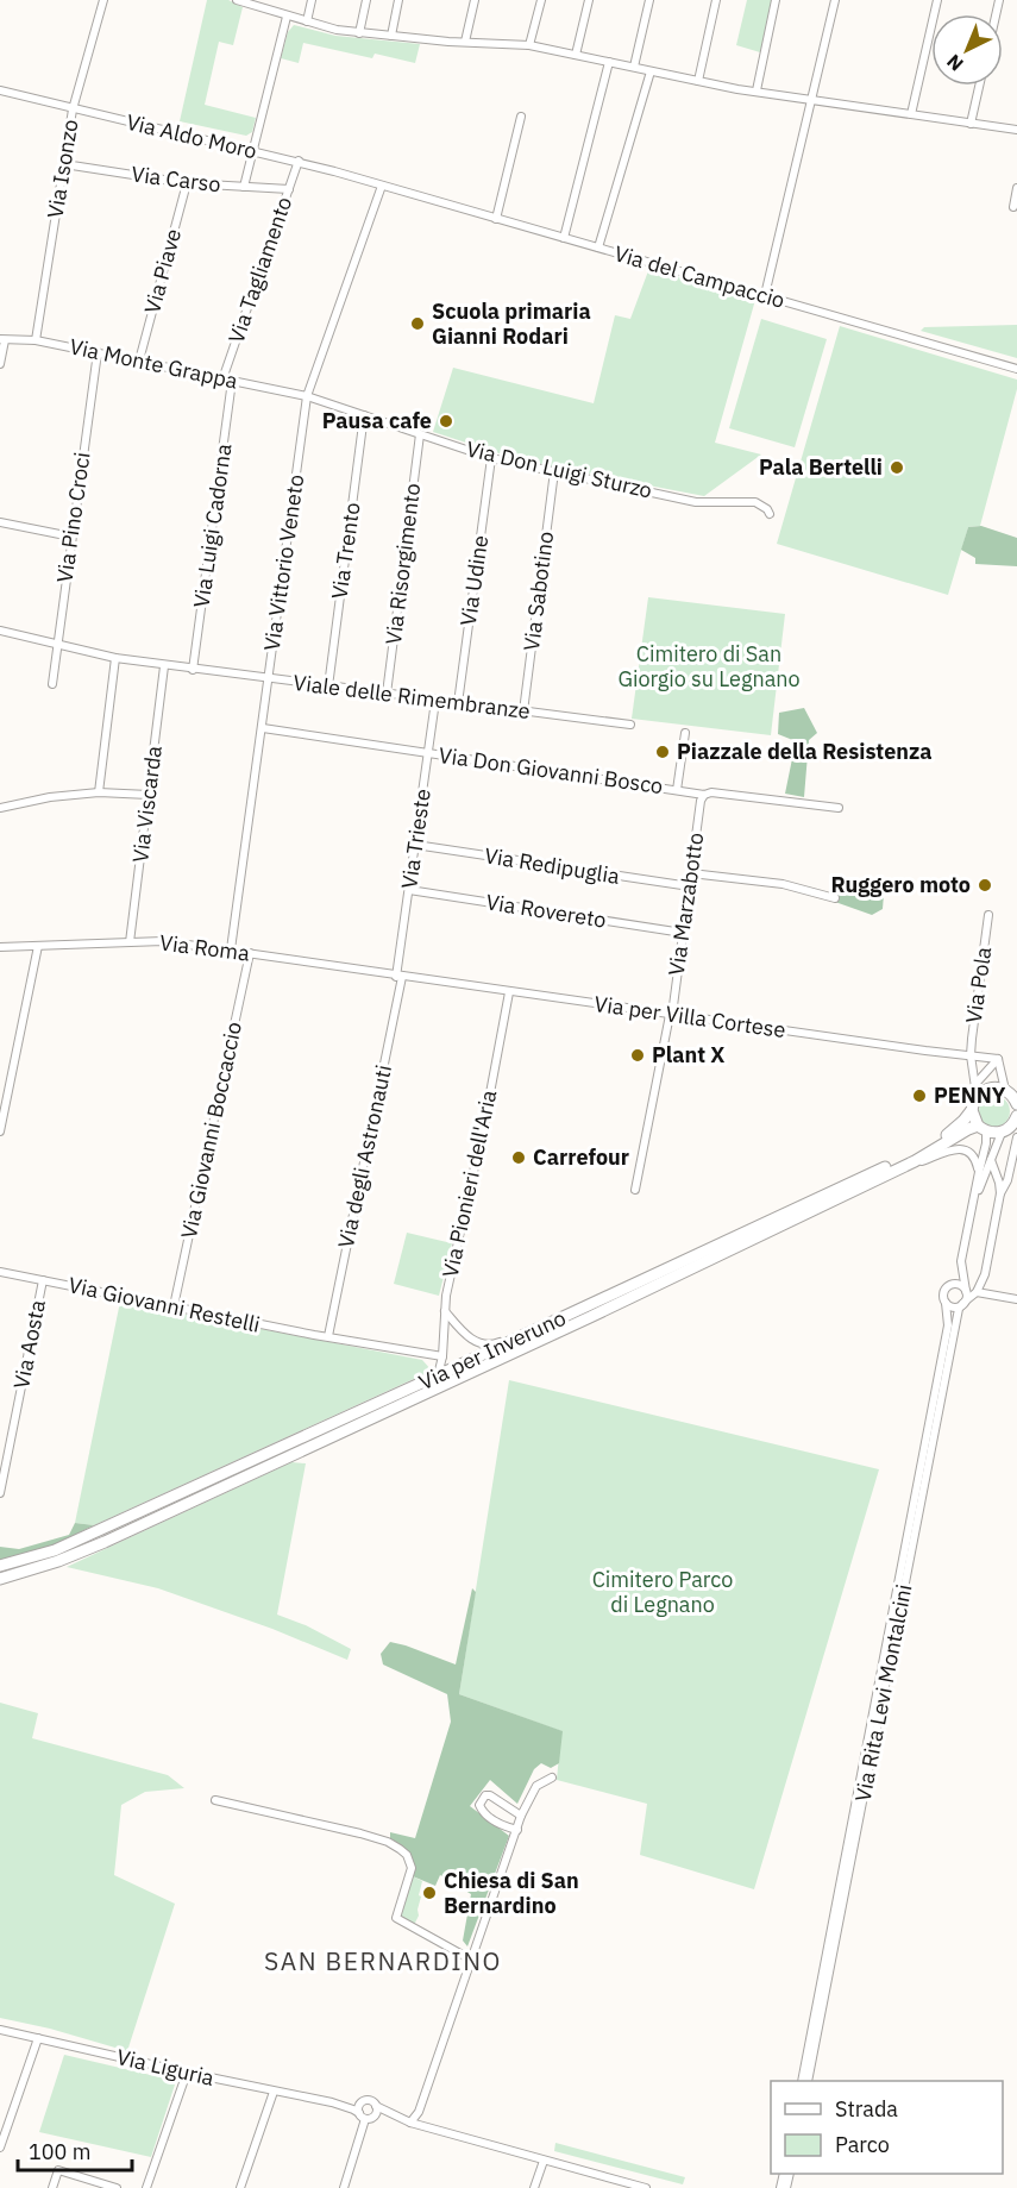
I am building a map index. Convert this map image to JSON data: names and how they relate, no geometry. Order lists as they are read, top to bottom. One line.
{"streets":{"main road":["Via per Inveruno"],"street":["Via Aldo Moro","Via Isonzo","Via Carso","Via Tagliamento","Via Piave","Via del Campaccio","Via Monte Grappa","Via Don Luigi Sturzo","Via Pino Croci","Via Luigi Cadorna","Via Trento","Via Vittorio Veneto","Via Risorgimento","Via Udine","Via Sabotino","Viale delle Rimembranze","Via Don Giovanni Bosco","Via Viscarda","Via Trieste","Via Redipuglia","Via Marzabotto","Via Rovereto","Via Roma","Via Pola","Via per Villa Cortese","Via Giovanni Boccaccio","Via degli Astronauti","Via Pionieri dell'Aria","Via Giovanni Restelli","Via Aosta","Via Rita Levi Montalcini","Via Liguria"]},"crossings":[["Via Aldo Moro","Via Isonzo"],["Via Aldo Moro","Via Tagliamento"],["Via Aldo Moro","Via del Campaccio"],["Via Aldo Moro","Via Vittorio Veneto"],["Via Isonzo","Via Carso"],["Via Isonzo","Via Monte Grappa"],["Via Carso","Via Tagliamento"],["Via Carso","Via Piave"],["Via Tagliamento","Via Monte Grappa"],["Via Tagliamento","Via Luigi Cadorna"],["Via Piave","Via Monte Grappa"],["Via del Campaccio","Via Vittorio Veneto"],["Via Monte Grappa","Via Don Luigi Sturzo"],["Via Monte Grappa","Via Pino Croci"],["Via Monte Grappa","Via Luigi Cadorna"],["Via Monte Grappa","Via Vittorio Veneto"],["Via Don Luigi Sturzo","Via Trento"],["Via Don Luigi Sturzo","Via Vittorio Veneto"],["Via Don Luigi Sturzo","Via Risorgimento"],["Via Don Luigi Sturzo","Via Udine"],["Via Don Luigi Sturzo","Via Sabotino"],["Via Pino Croci","Viale delle Rimembranze"],["Via Luigi Cadorna","Viale delle Rimembranze"],["Via Trento","Viale delle Rimembranze"],["Via Vittorio Veneto","Viale delle Rimembranze"],["Via Vittorio Veneto","Via Don Giovanni Bosco"],["Via Vittorio Veneto","Via Roma"],["Via Risorgimento","Viale delle Rimembranze"],["Via Udine","Viale delle Rimembranze"],["Via Sabotino","Viale delle Rimembranze"],["Viale delle Rimembranze","Via Viscarda"],["Viale delle Rimembranze","Via Trieste"],["Via Don Giovanni Bosco","Via Trieste"],["Via Don Giovanni Bosco","Via Marzabotto"],["Via Viscarda","Via Roma"],["Via Trieste","Via Redipuglia"],["Via Trieste","Via Rovereto"],["Via Trieste","Via Roma"],["Via Trieste","Via per Villa Cortese"],["Via Trieste","Via degli Astronauti"],["Via Redipuglia","Via Marzabotto"],["Via Marzabotto","Via Rovereto"],["Via Marzabotto","Via per Villa Cortese"],["Via Roma","Via per Villa Cortese"],["Via Roma","Via Giovanni Boccaccio"],["Via Roma","Via degli Astronauti"],["Via Pola","Via per Villa Cortese"],["Via per Villa Cortese","Via degli Astronauti"],["Via per Villa Cortese","Via Pionieri dell'Aria"],["Via Giovanni Boccaccio","Via Giovanni Restelli"],["Via degli Astronauti","Via Giovanni Restelli"],["Via Pionieri dell'Aria","Via Giovanni Restelli"],["Via Pionieri dell'Aria","Via per Inveruno"],["Via Giovanni Restelli","Via Aosta"]],"districts":["SAN BERNARDINO"],"parks":["Cimitero di San Giorgio su Legnano","Cimitero Parco di Legnano"],"places":["Scuola primaria Gianni Rodari","Pausa cafe","Pala Bertelli","Piazzale della Resistenza","Ruggero moto","Plant X","PENNY","Carrefour","Chiesa di San Bernardino"],"legend":["Strada","Parco"],"scale_bar":"100 m","north":"bottom left"}
